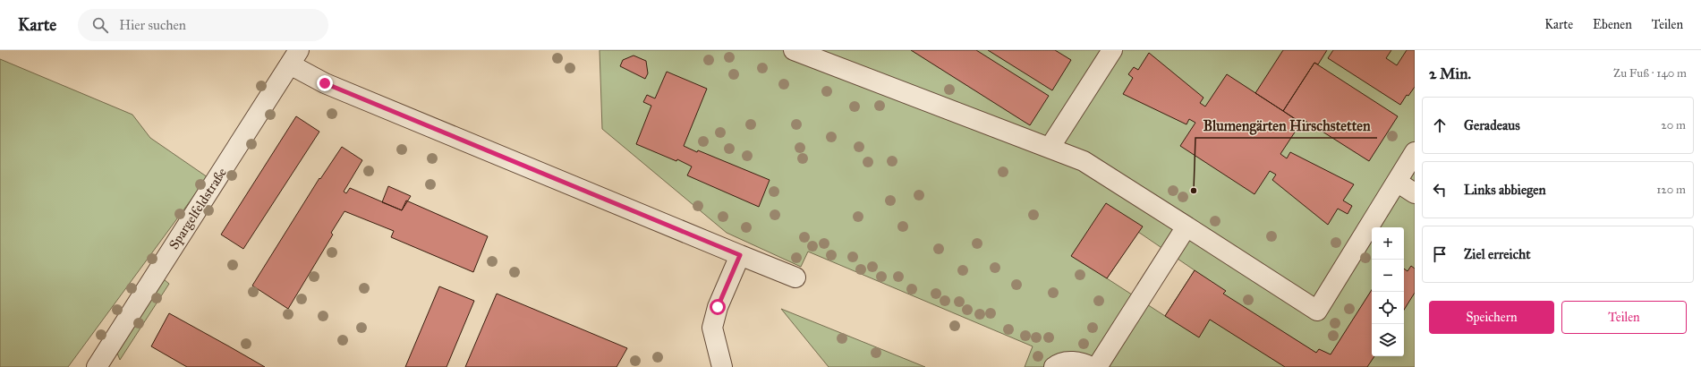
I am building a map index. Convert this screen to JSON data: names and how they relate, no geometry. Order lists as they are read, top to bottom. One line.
{"streets":{"street":["Spargelfeldstraße"]},"places":["Blumengärten Hirschstetten"],"page":{"header":"Karte","search":"Hier suchen","nav":["Karte","Ebenen","Teilen"],"heading":["2 Min.","Zu Fuß · 140 m"],"list":[["Geradeaus","20 m"],["Links abbiegen","120 m"],"Ziel erreicht"],"map_buttons":["+","−"],"buttons":["Speichern","Teilen"]}}
